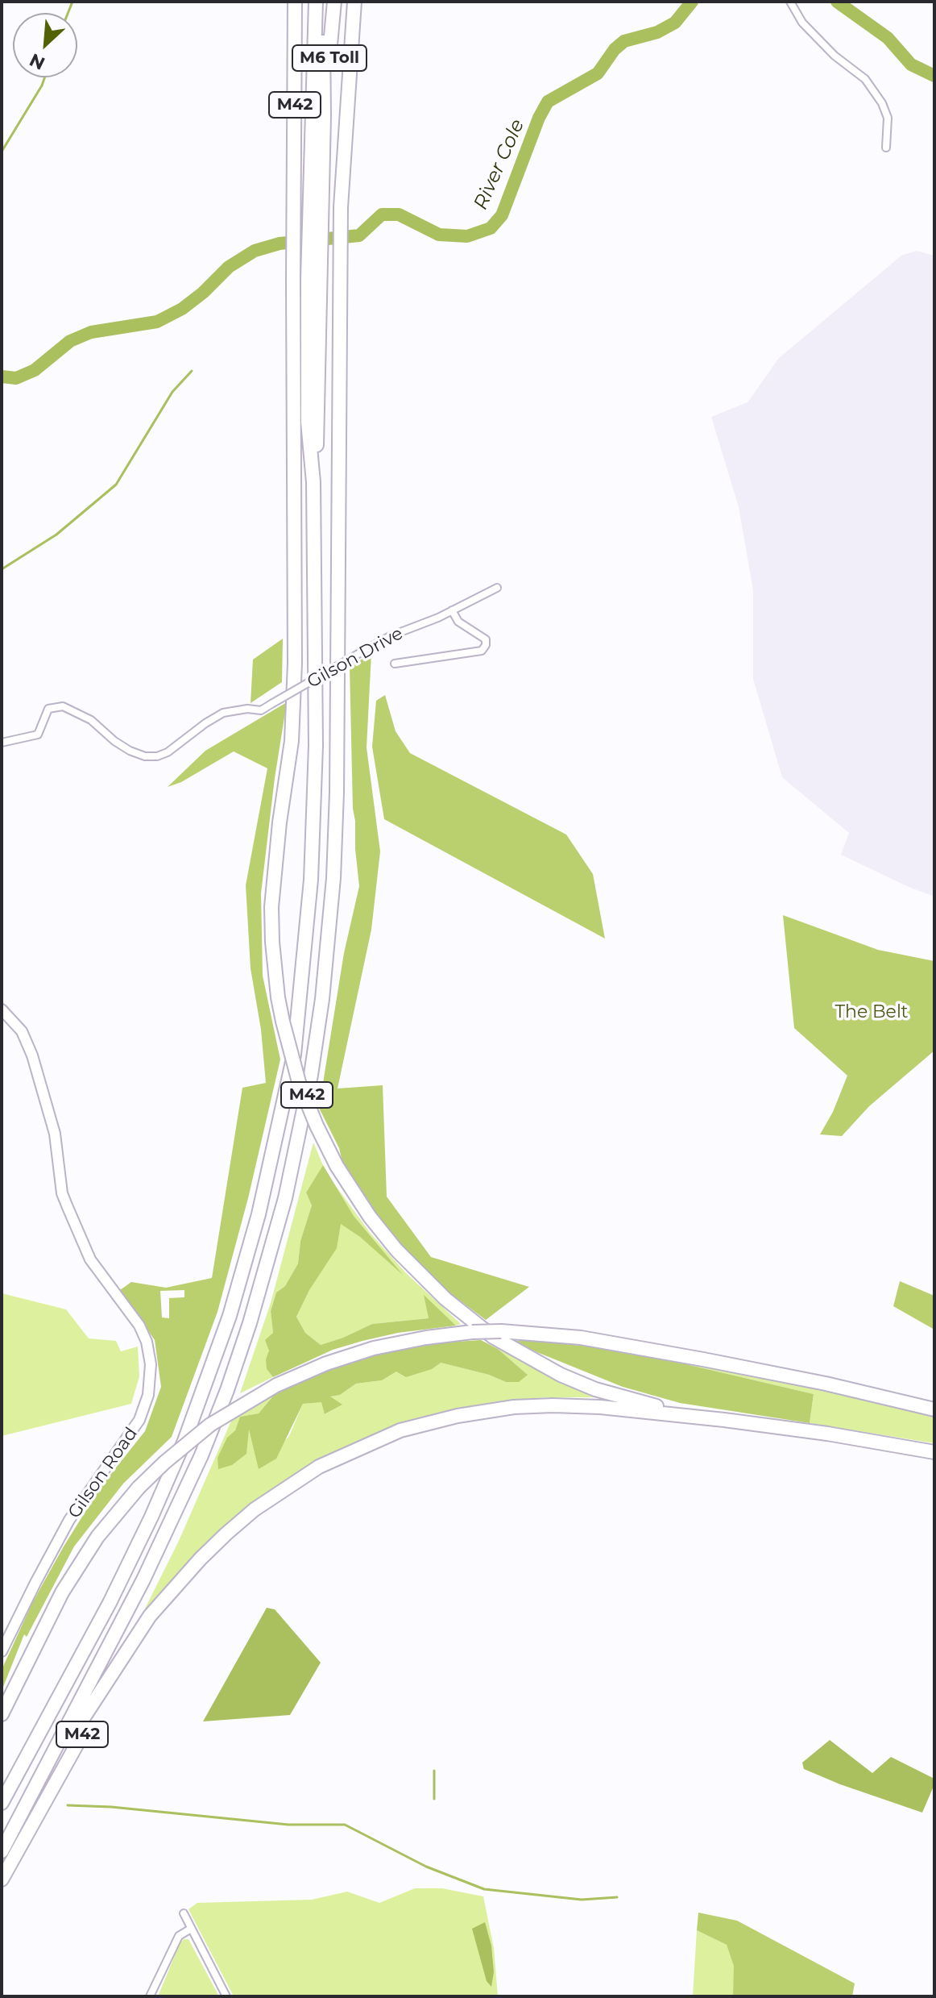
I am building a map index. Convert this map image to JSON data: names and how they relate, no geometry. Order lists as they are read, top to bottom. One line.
{"streets":{"highway":["M6 Toll","M42"],"main road":["Gilson Road"],"street":["Gilson Drive"]},"crossings":[["M6 Toll","M42"]],"water":["River Cole"],"parks":["The Belt"],"north":"bottom left"}
